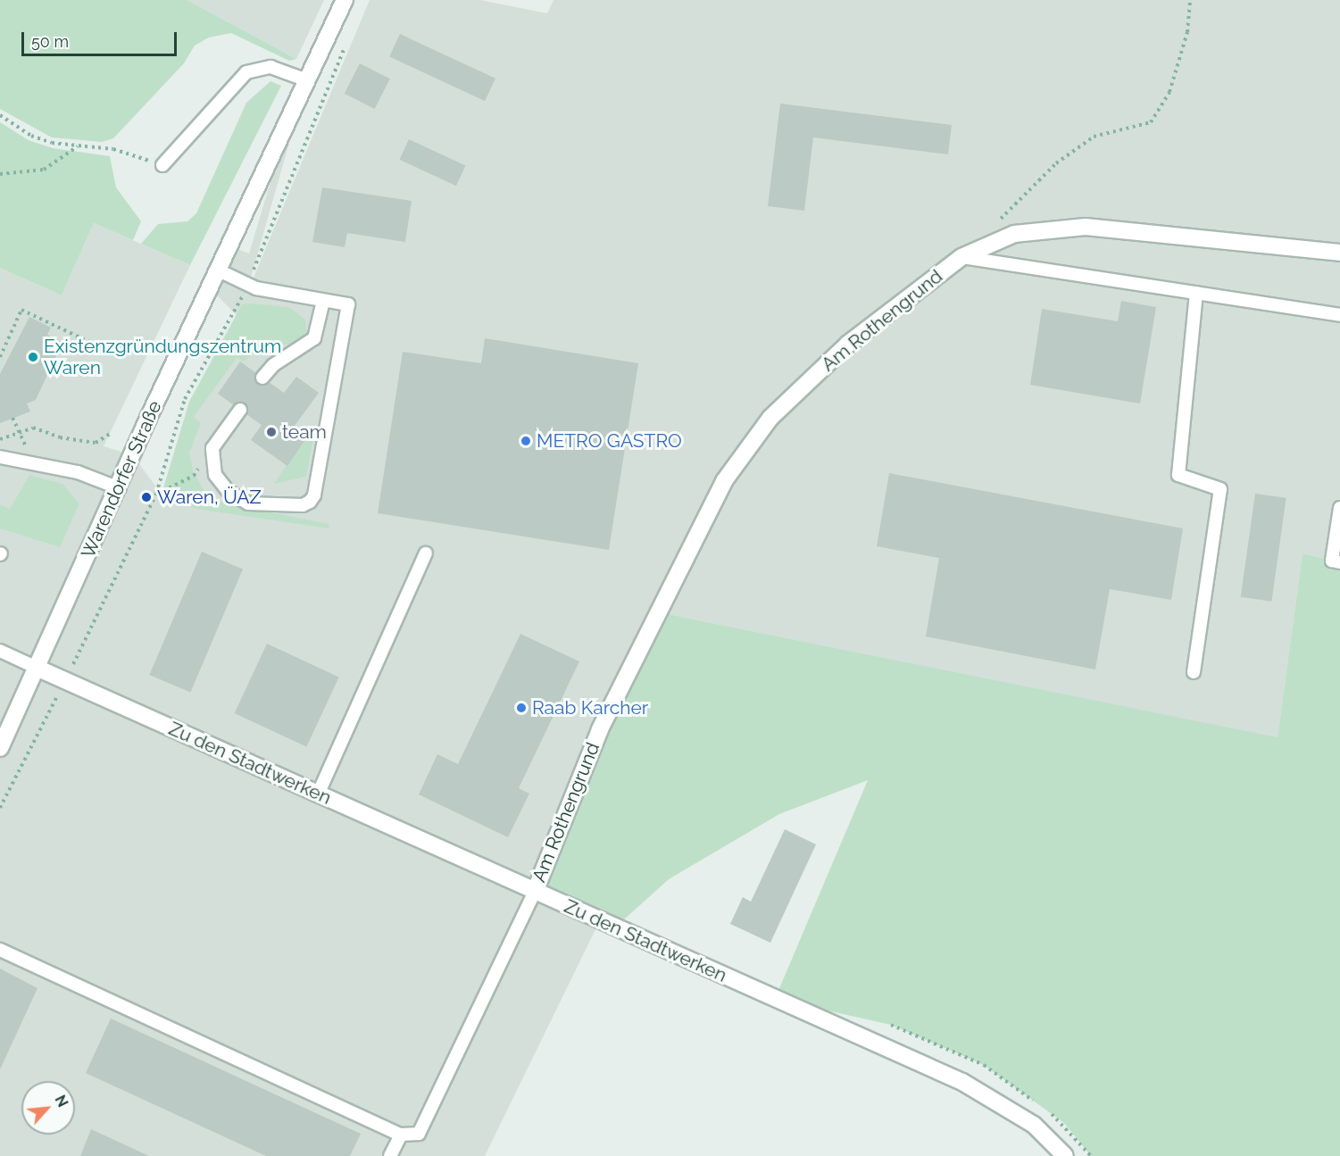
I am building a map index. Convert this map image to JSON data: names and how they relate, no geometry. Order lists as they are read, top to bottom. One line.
{"streets":{"street":["Am Rothengrund","Warendorfer Straße","Zu den Stadtwerken"]},"crossings":[["Am Rothengrund","Zu den Stadtwerken"],["Warendorfer Straße","Zu den Stadtwerken"]],"places":["Existenzgründungszentrum Waren","team","METRO GASTRO","Waren, ÜAZ","Raab Karcher"],"scale_bar":"50 m","north":"top right"}
